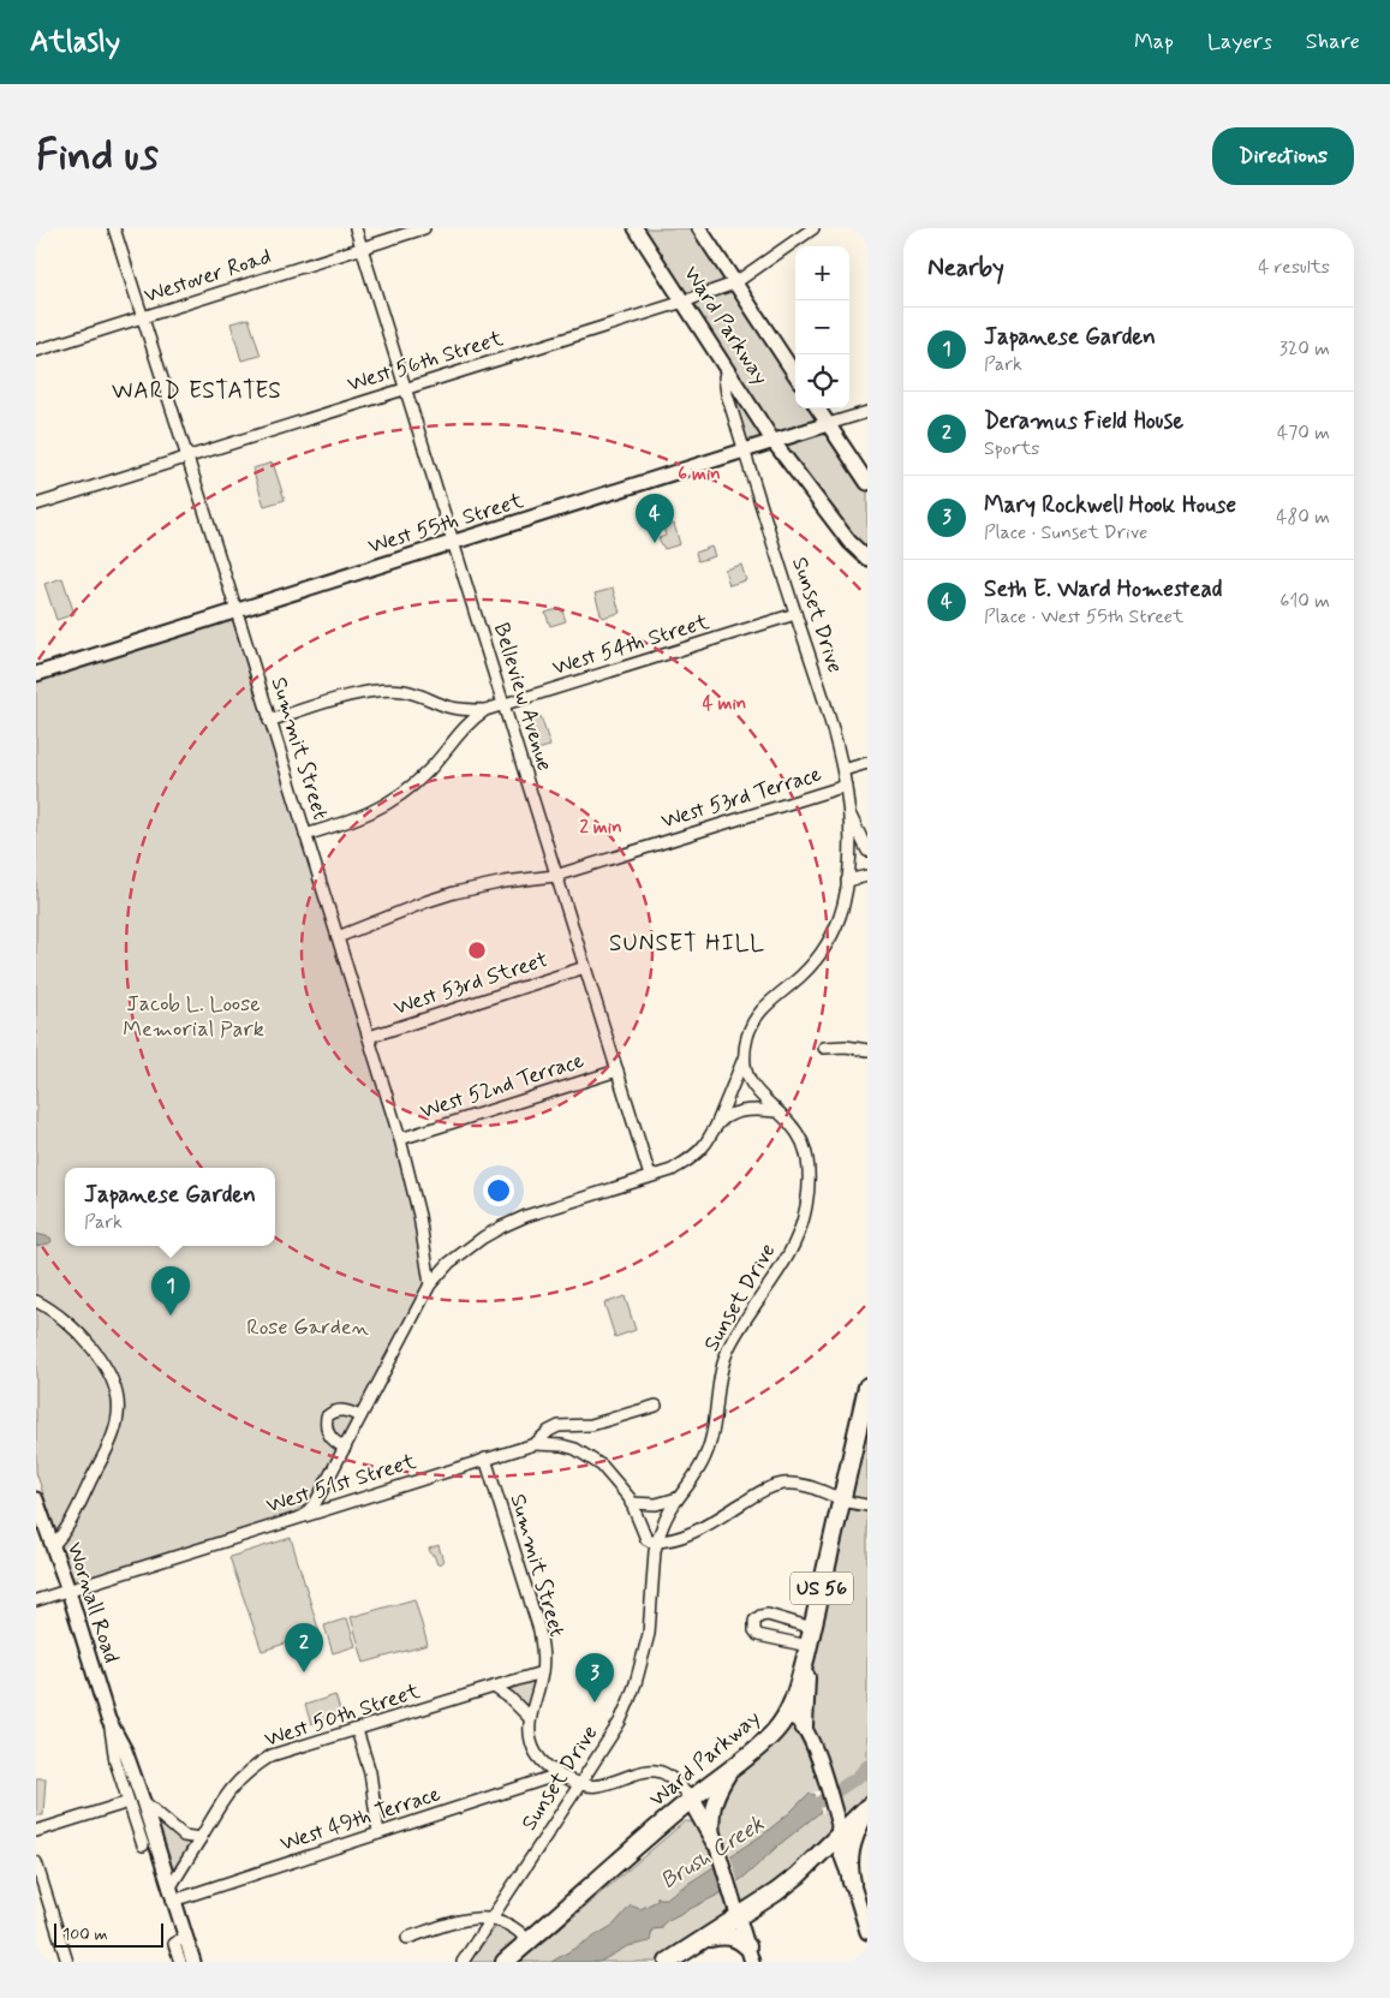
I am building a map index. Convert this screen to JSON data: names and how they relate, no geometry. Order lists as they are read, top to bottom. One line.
{"streets":{"highway":["Ward Parkway","US 56"],"main road":["West 55th Street","Wornall Road"],"street":["Westover Road","West 56th Street","Sunset Drive","West 54th Street","Belleview Avenue","Summit Street","West 53rd Terrace","West 53rd Street","West 52nd Terrace","West 51st Street","West 50th Street","West 49th Terrace"]},"crossings":[["Westover Road","Belleview Avenue"],["Westover Road","Summit Street"],["Ward Parkway","West 56th Street"],["Ward Parkway","West 55th Street"],["Ward Parkway","Sunset Drive"],["Ward Parkway","US 56"],["West 56th Street","Belleview Avenue"],["West 56th Street","Summit Street"],["West 55th Street","Sunset Drive"],["West 55th Street","Belleview Avenue"],["West 55th Street","Summit Street"],["Sunset Drive","West 54th Street"],["Sunset Drive","Summit Street"],["Sunset Drive","West 53rd Terrace"],["West 54th Street","Belleview Avenue"],["West 54th Street","Summit Street"],["Belleview Avenue","West 53rd Terrace"],["Belleview Avenue","West 53rd Street"],["Belleview Avenue","West 52nd Terrace"],["Summit Street","West 53rd Terrace"],["Summit Street","West 53rd Street"],["Summit Street","West 52nd Terrace"],["Summit Street","West 51st Street"],["Summit Street","West 50th Street"],["Summit Street","West 49th Terrace"],["West 51st Street","Wornall Road"],["Wornall Road","West 50th Street"],["Wornall Road","West 49th Terrace"],["West 50th Street","West 49th Terrace"]],"districts":["WARD ESTATES","SUNSET HILL"],"water":["Brush Creek"],"parks":["Jacob L. Loose Memorial Park","Rose Garden"],"scale_bar":"100 m","page":{"header":"Atlasly","nav":["Map","Layers","Share"],"buttons":"Directions","title":"Find us","heading":["Nearby","4 results"],"map_buttons":["+","−"],"list":[{"mark":"1","name":"Japanese Garden","note":"Park","value":"320 m"},{"mark":"2","name":"Deramus Field House","note":"Sports","value":"470 m"},{"mark":"3","name":"Mary Rockwell Hook House","note":"Place · Sunset Drive","value":"480 m"},{"mark":"4","name":"Seth E. Ward Homestead","note":"Place · West 55th Street","value":"610 m"}],"pins":["4","1","2","3"],"popup":["Japanese Garden","Park"],"scale":"100 m"},"rings":["6 min","4 min","2 min"]}
